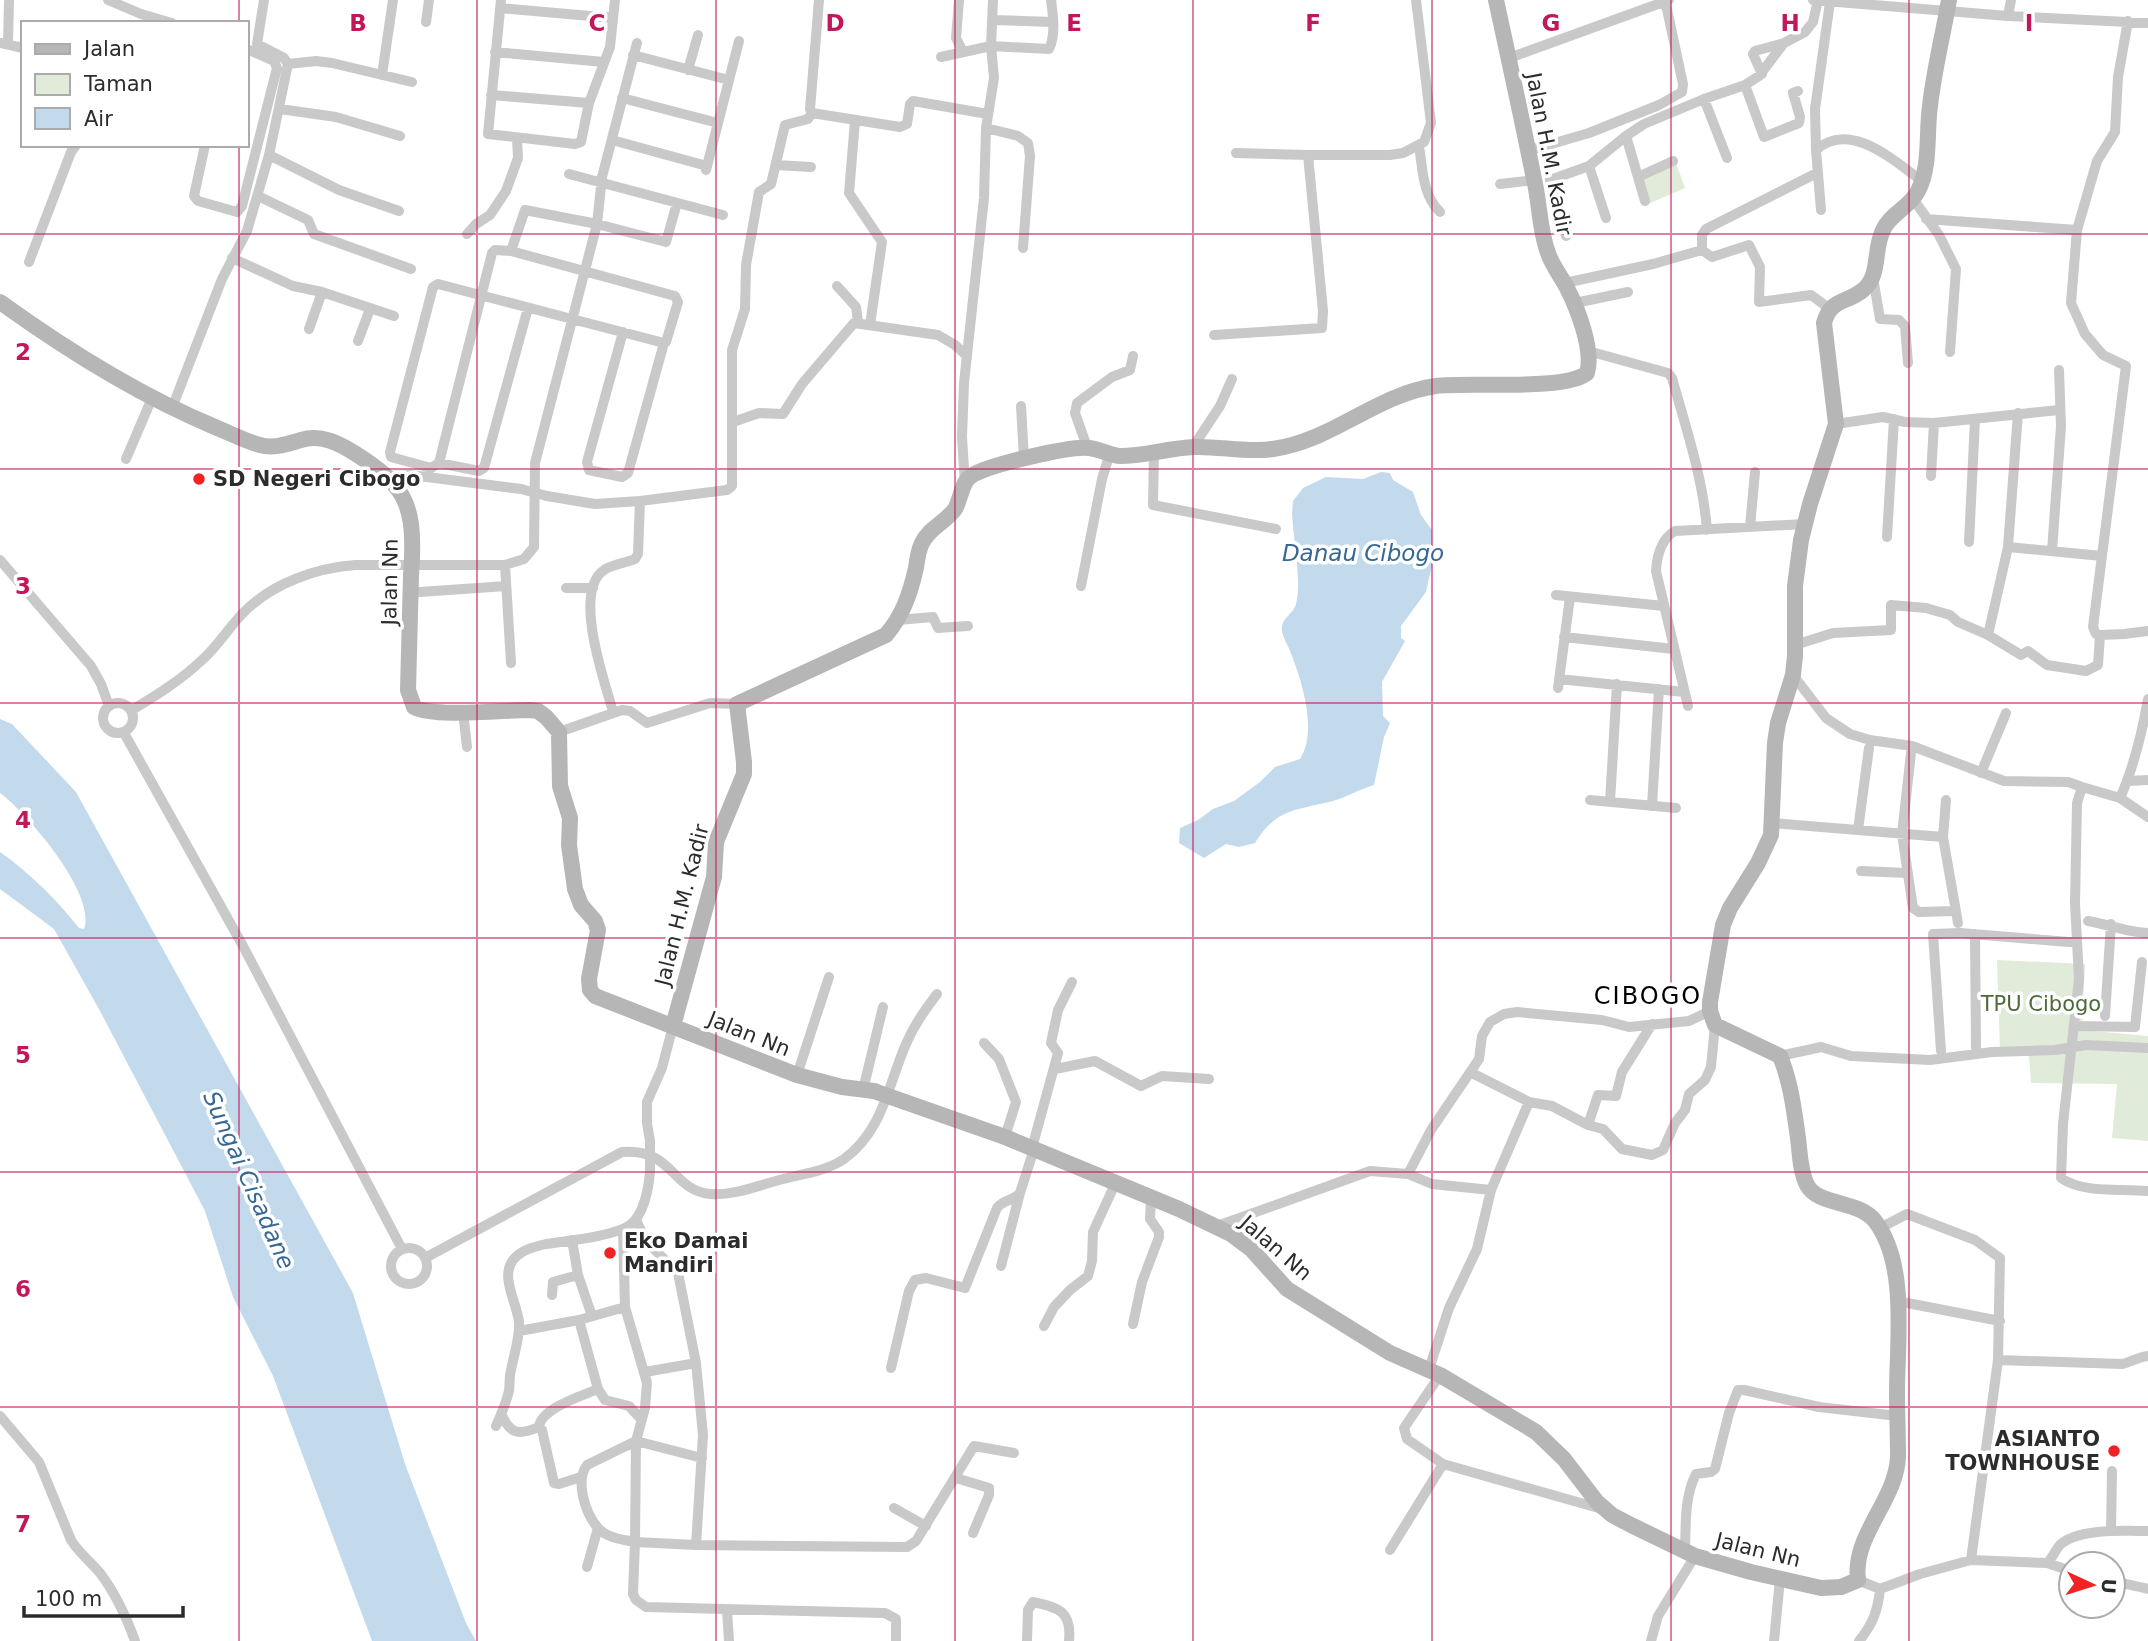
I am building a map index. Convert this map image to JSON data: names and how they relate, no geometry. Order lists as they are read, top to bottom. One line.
{"streets":{"street":["Jalan H.M. Kadir","Jalan Nn"]},"crossings":[["Jalan H.M. Kadir","Jalan Nn"]],"districts":["CIBOGO"],"water":["Danau Cibogo","Sungai Cisadane"],"parks":["TPU Cibogo"],"places":["SD Negeri Cibogo","Eko Damai Mandiri","ASIANTO TOWNHOUSE"],"legend":["Jalan","Taman","Air"],"scale_bar":"100 m","north":"right","grid":{"columns":["B","C","D","E","F","G","H","I"],"rows":["2","3","4","5","6","7"]}}
